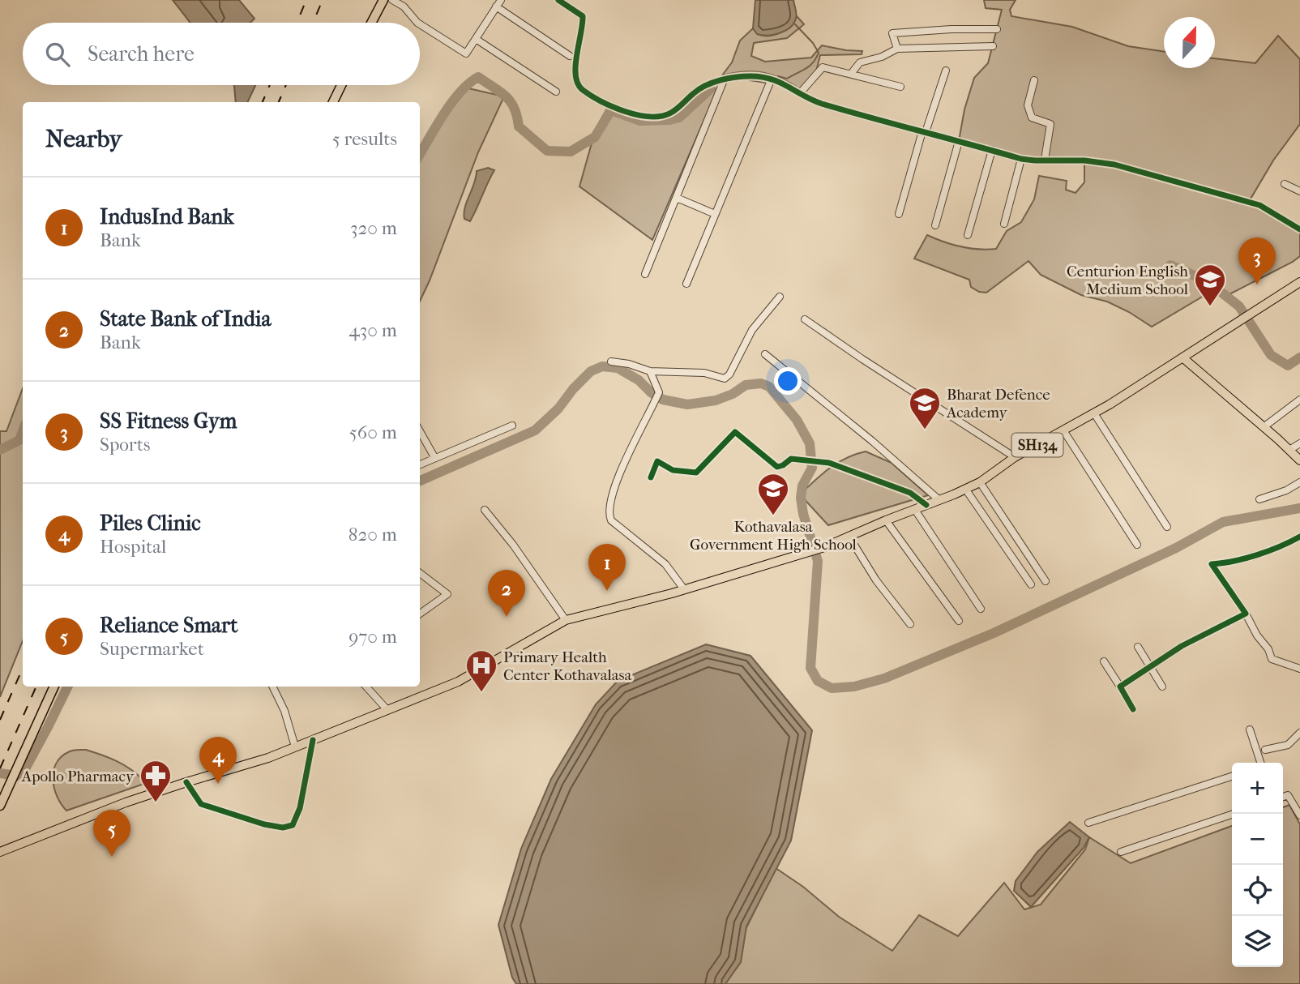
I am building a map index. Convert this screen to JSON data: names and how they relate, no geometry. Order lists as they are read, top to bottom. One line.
{"streets":{"main road":["SH134"]},"places":{"school or university":["Centurion English Medium School","Bharat Defence Academy","Kothavalasa Government High School"],"hospital":["Primary Health Center Kothavalasa"],"pharmacy":["Apollo Pharmacy"]},"north":"top","page":{"search":"Search here","heading":["Nearby","5 results"],"list":[{"mark":"1","name":"IndusInd Bank","note":"Bank","value":"320 m"},{"mark":"2","name":"State Bank of India","note":"Bank","value":"430 m"},{"mark":"3","name":"SS Fitness Gym","note":"Sports","value":"560 m"},{"mark":"4","name":"Piles Clinic","note":"Hospital","value":"820 m"},{"mark":"5","name":"Reliance Smart","note":"Supermarket","value":"970 m"}],"pins":["3","1","2","4","5"],"map_buttons":["+","−"]}}
